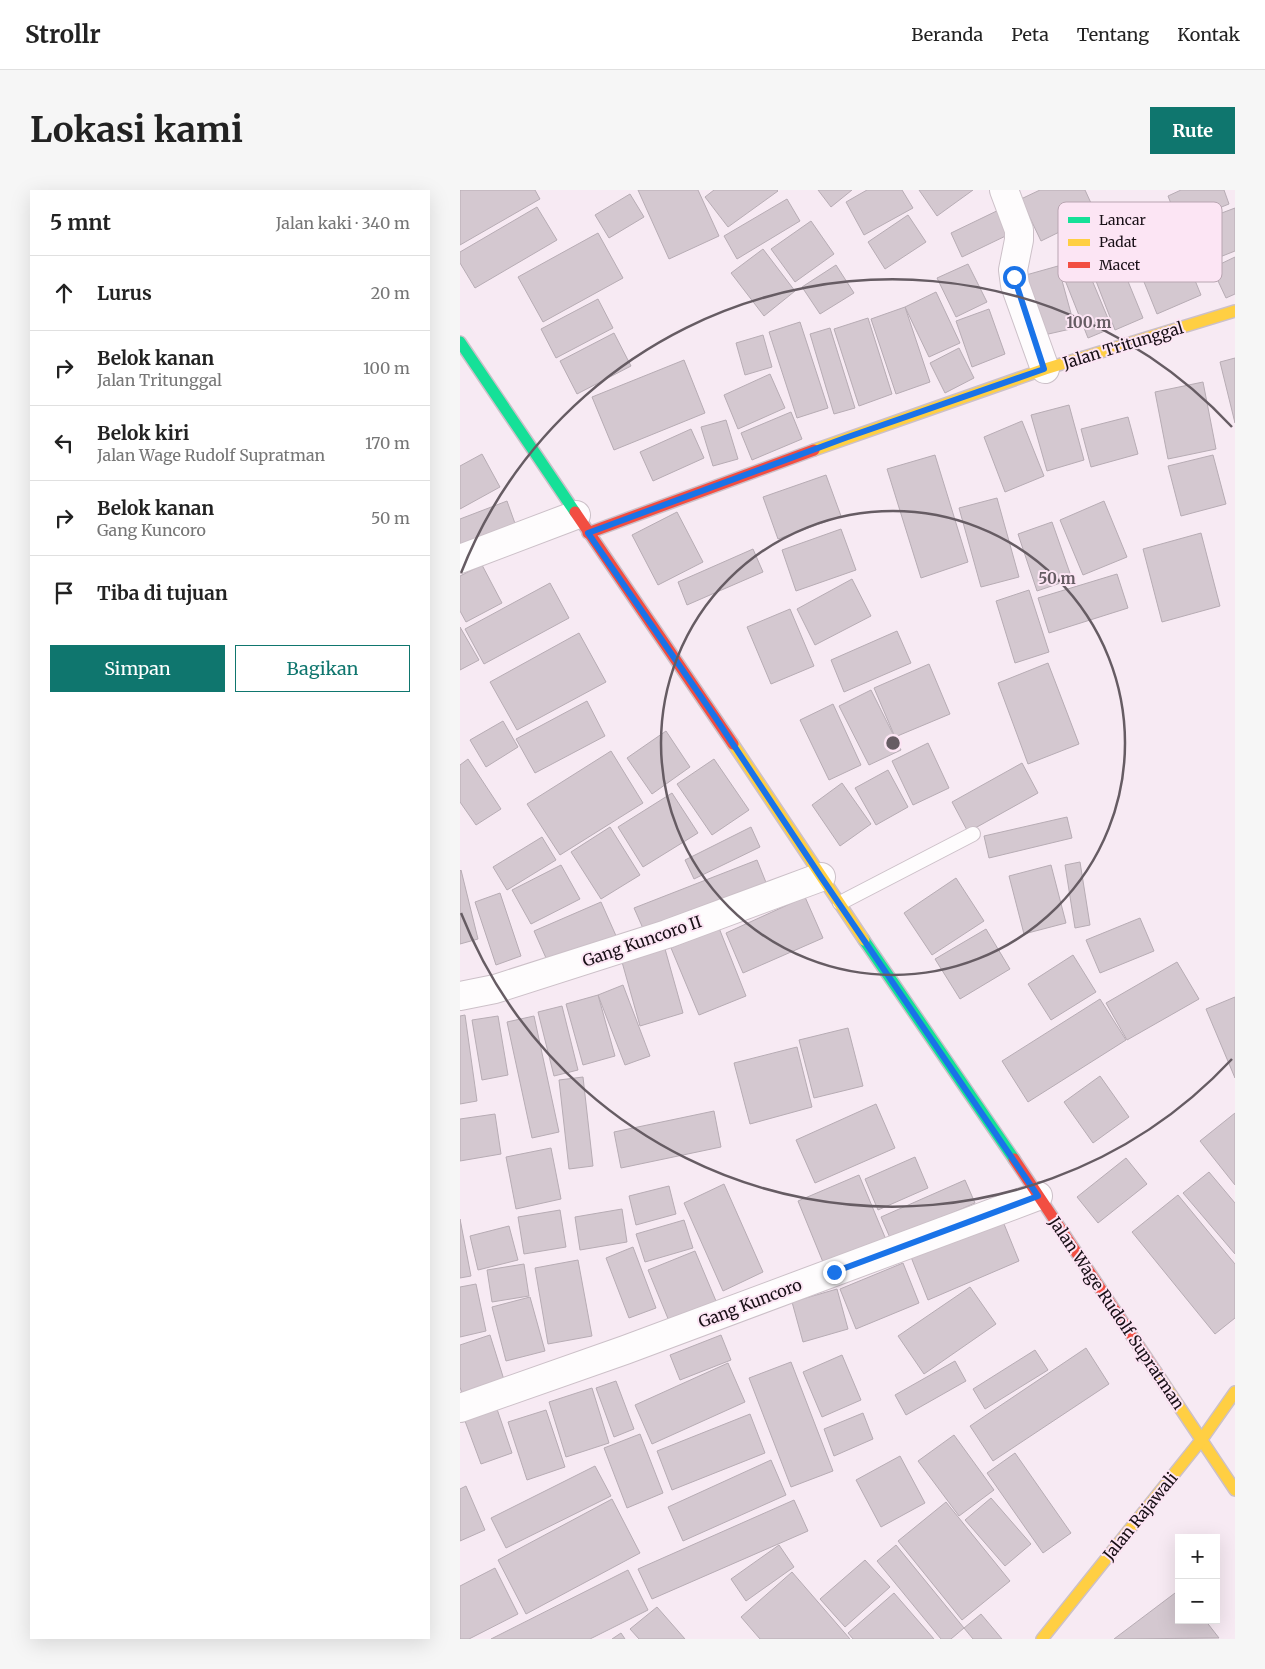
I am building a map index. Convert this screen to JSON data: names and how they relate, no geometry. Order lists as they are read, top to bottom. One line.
{"streets":{"main road":["Jalan Tritunggal","Jalan Wage Rudolf Supratman","Jalan Rajawali"],"street":["Gang Kuncoro II","Gang Kuncoro"]},"crossings":[["Jalan Tritunggal","Jalan Wage Rudolf Supratman"],["Gang Kuncoro II","Jalan Wage Rudolf Supratman"],["Gang Kuncoro","Jalan Wage Rudolf Supratman"],["Jalan Wage Rudolf Supratman","Jalan Rajawali"]],"legend":["Lancar","Padat","Macet"],"page":{"header":"Strollr","nav":["Beranda","Peta","Tentang","Kontak"],"buttons":["Rute",["Simpan","Bagikan"]],"title":"Lokasi kami","heading":["5 mnt","Jalan kaki · 340 m"],"list":[["Lurus","20 m"],["Belok kanan","Jalan Tritunggal","100 m"],["Belok kiri","Jalan Wage Rudolf Supratman","170 m"],["Belok kanan","Gang Kuncoro","50 m"],"Tiba di tujuan"],"map_buttons":["+","−"]},"rings":["100 m","50 m"]}
